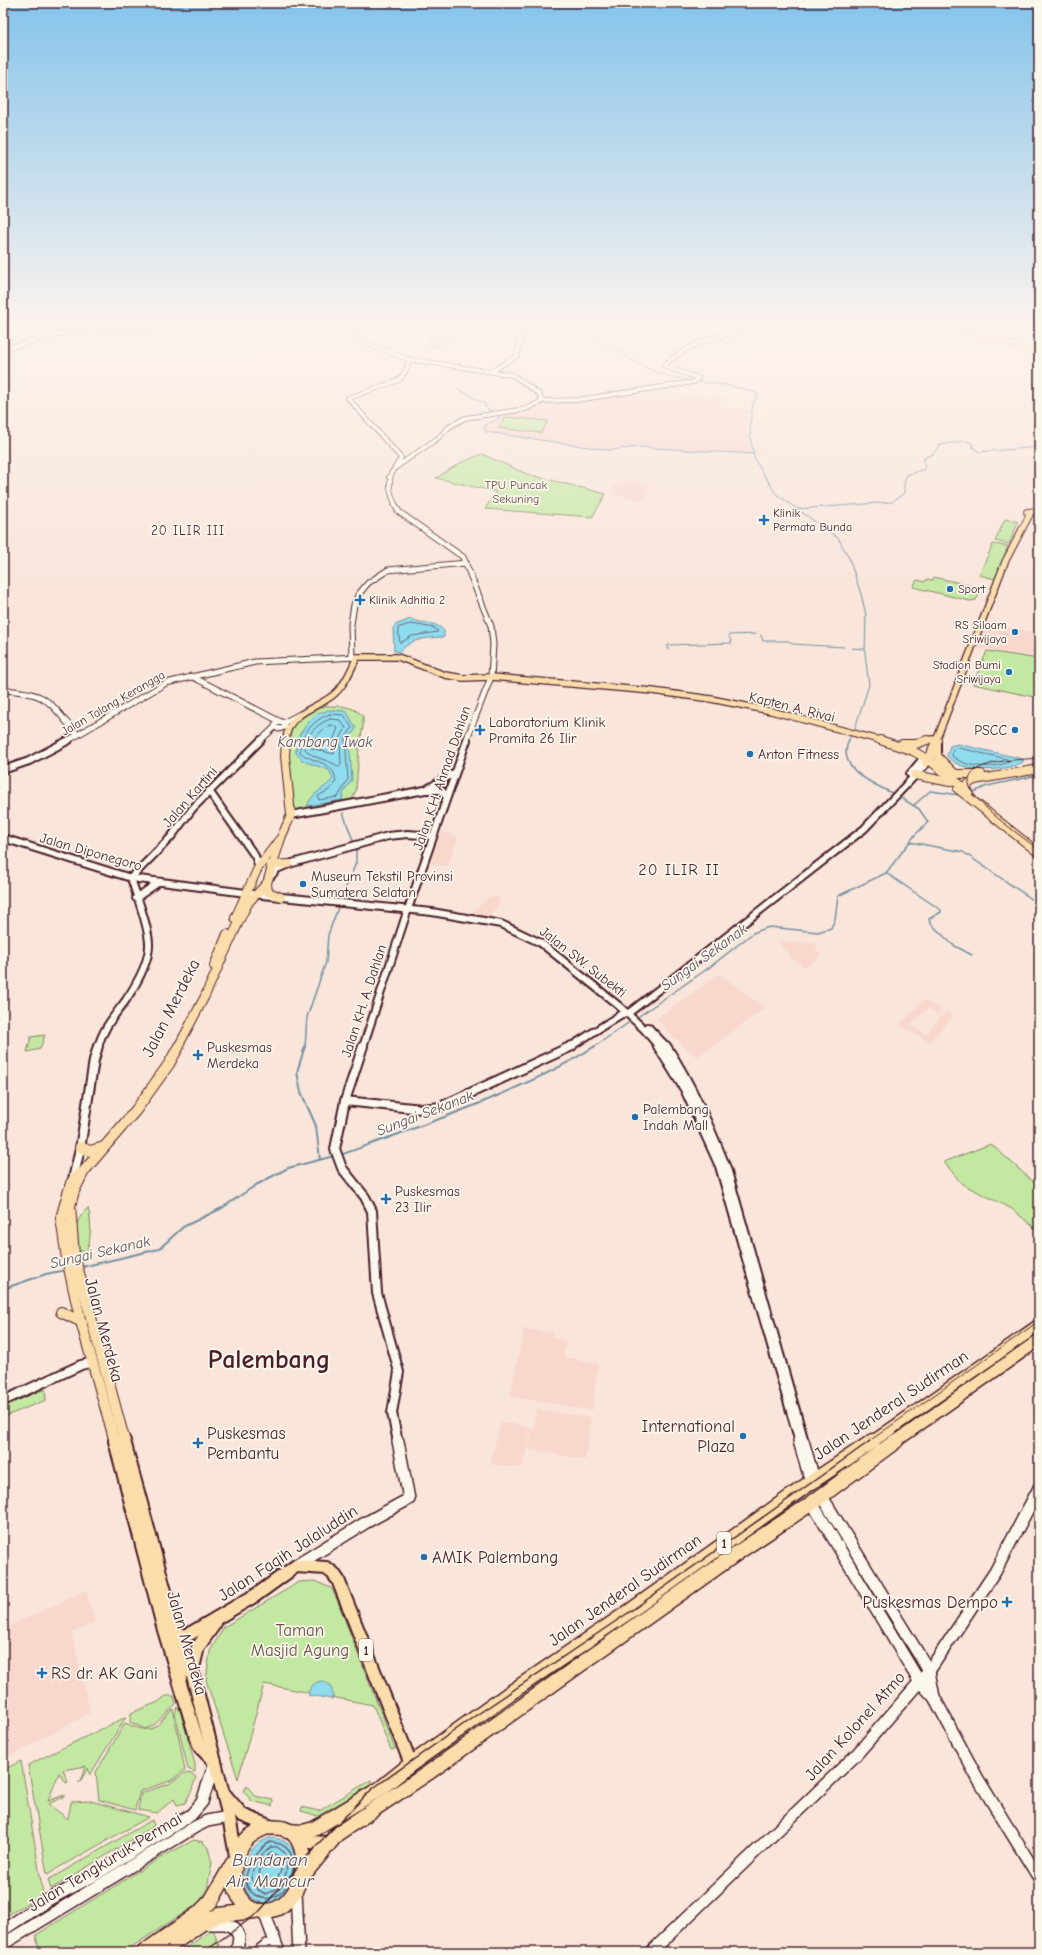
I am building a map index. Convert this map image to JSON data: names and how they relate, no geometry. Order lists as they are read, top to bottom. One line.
{"streets":{"highway":["Jalan Jenderal Sudirman","1"],"main road":["Kapten A. Rivai","Jalan Merdeka","Jalan Faqih Jalaluddin"],"street":["Jalan Talang Kerangga","Jalan K.H. Ahmad Dahlan","Jalan Kartini","Jalan Diponegoro","Jalan SW. Subekti","Jalan KH. A. Dahlan","Jalan Kolonel Atmo","Jalan Tengkuruk Permai"]},"crossings":[["Jalan Talang Kerangga","Kapten A. Rivai"],["Kapten A. Rivai","Jalan K.H. Ahmad Dahlan"],["Jalan K.H. Ahmad Dahlan","Jalan SW. Subekti"],["Jalan K.H. Ahmad Dahlan","Jalan KH. A. Dahlan"],["Jalan Kartini","Jalan Diponegoro"],["Jalan Diponegoro","Jalan Merdeka"],["Jalan SW. Subekti","Jalan KH. A. Dahlan"],["Jalan SW. Subekti","Jalan Jenderal Sudirman"],["Jalan KH. A. Dahlan","Jalan Faqih Jalaluddin"],["Jalan Merdeka","Jalan Jenderal Sudirman"],["Jalan Merdeka","1"],["Jalan Merdeka","Jalan Faqih Jalaluddin"],["Jalan Merdeka","Jalan Tengkuruk Permai"],["Jalan Jenderal Sudirman","1"],["1","Jalan Faqih Jalaluddin"]],"districts":["20 ILIR III","20 ILIR II","Palembang"],"water":["Kambang Iwak","Sungai Sekanak","Bundaran Air Mancur"],"parks":["TPU Puncak Sekuning","Taman Masjid Agung"],"places":{"health":["Klinik Permata Bunda","Klinik Adhitia 2","Laboratorium Klinik Pramita 26 Ilir","Puskesmas Merdeka","Puskesmas 23 Ilir","Puskesmas Pembantu","Puskesmas Dempo","RS dr. AK Gani"],"other":["Sport","RS Siloam Sriwijaya","Stadion Bumi Sriwijaya","PSCC","Anton Fitness","Museum Tekstil Provinsi Sumatera Selatan","Palembang Indah Mall","International Plaza","AMIK Palembang"]}}
